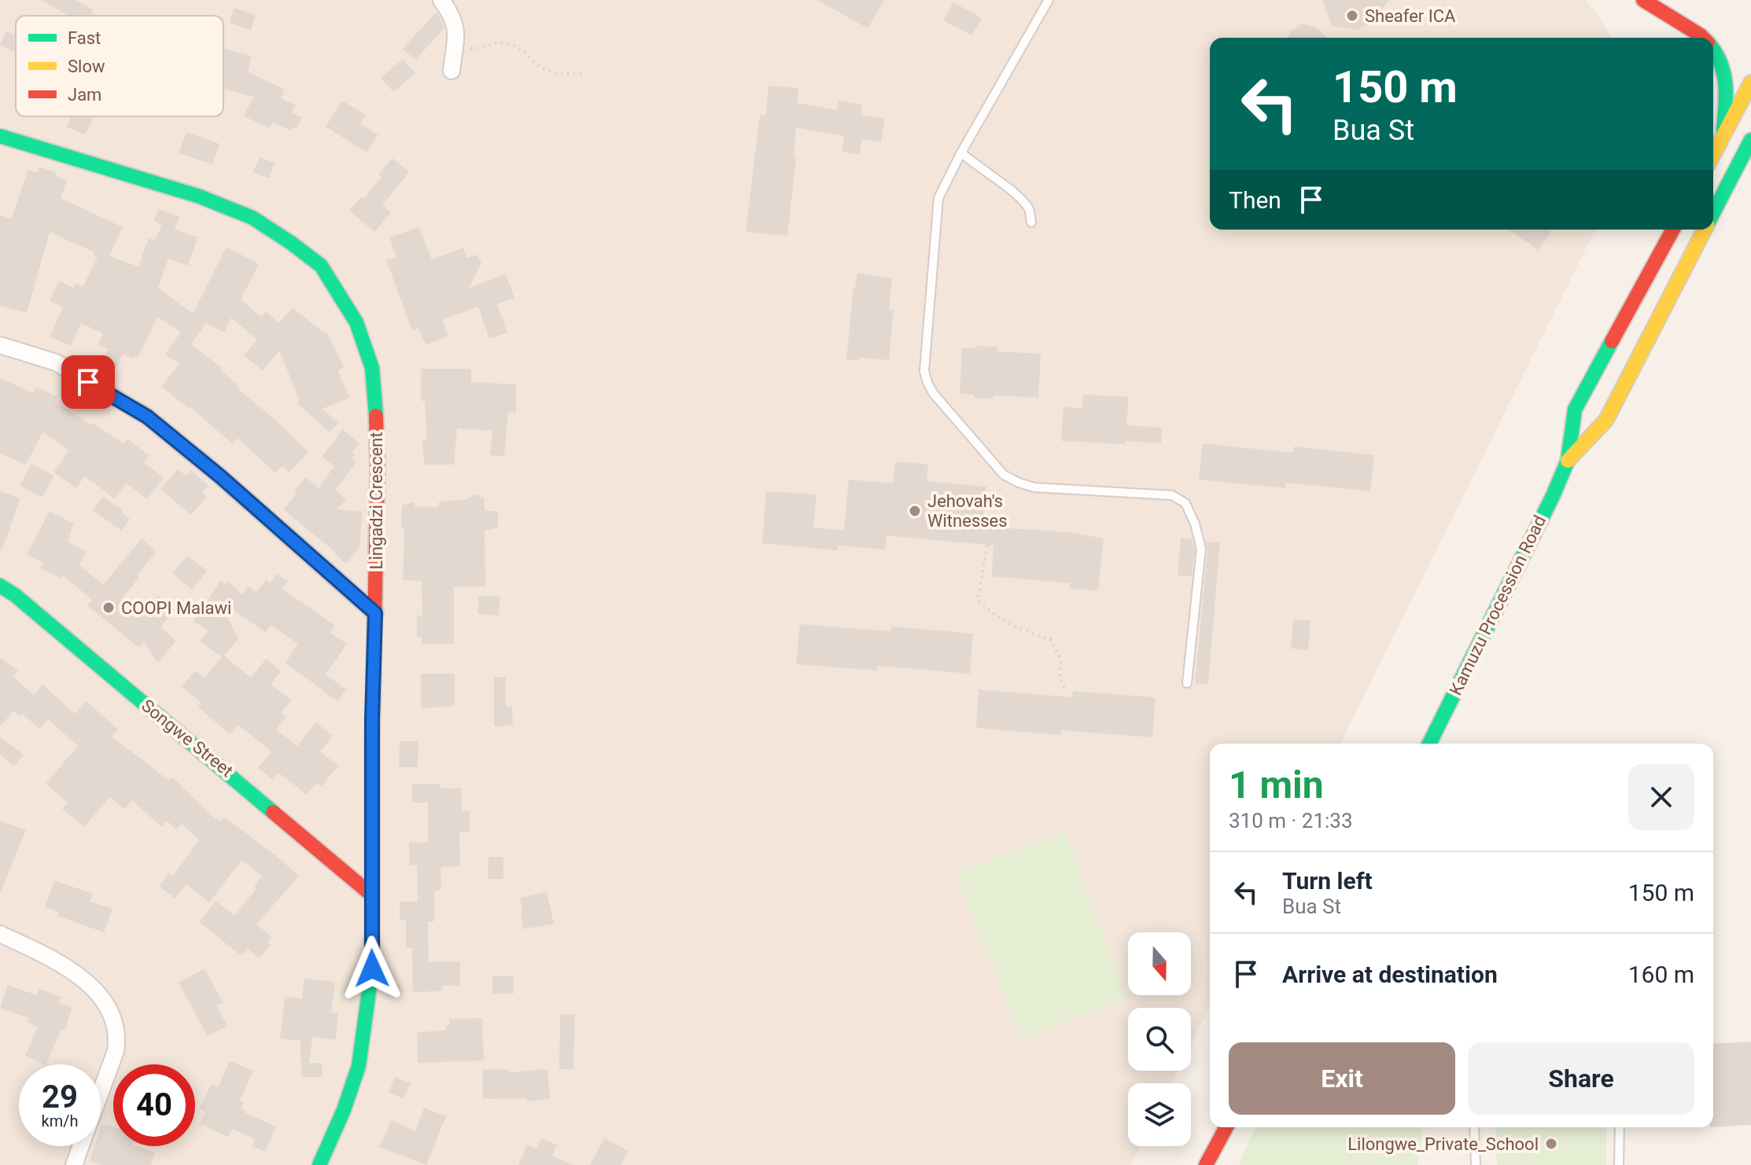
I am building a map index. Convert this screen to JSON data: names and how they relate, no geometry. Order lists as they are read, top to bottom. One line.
{"streets":{"main road":["Lingadzi Crescent","Kamuzu Procession Road","Songwe Street"]},"crossings":[["Lingadzi Crescent","Songwe Street"]],"places":["Sheafer ICA","Jehovah's Witnesses","COOPI Malawi","Lilongwe_Private_School"],"legend":["Fast","Slow","Jam"],"north":"bottom","page":{"turn":["150 m","Bua St"],"then":"Then","heading":["1 min","310 m · 21:33"],"list":[{"name":"Turn left","note":"Bua St","value":"150 m"},{"name":"Arrive at destination","value":"160 m"}],"buttons":["Exit","Share"],"speed":"29 km/h","limit":"40"}}
